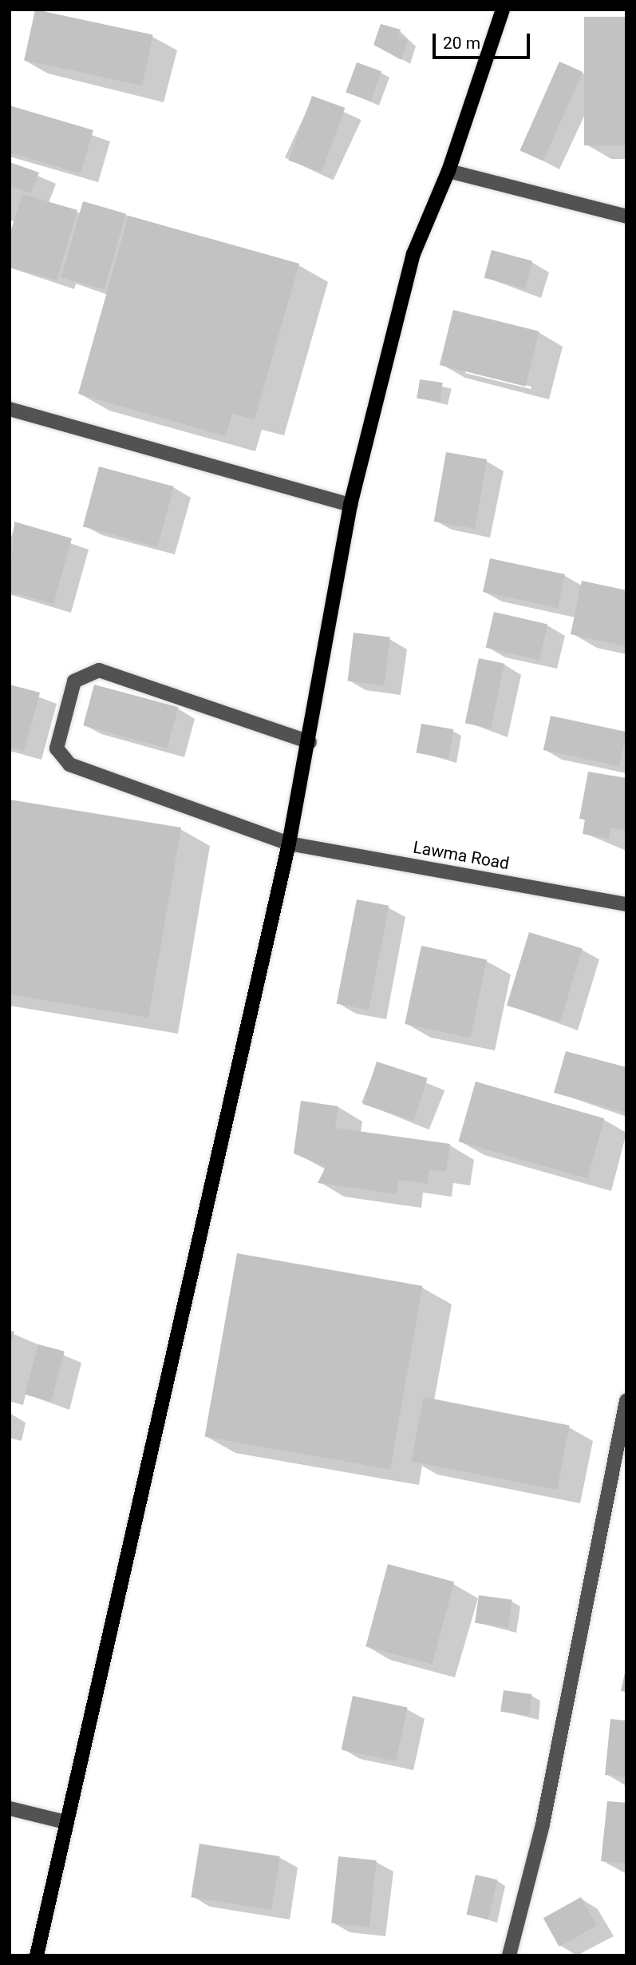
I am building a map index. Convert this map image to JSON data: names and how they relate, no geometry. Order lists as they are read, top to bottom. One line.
{"streets":{"street":["Lawma Road"]},"scale_bar":"20 m"}
